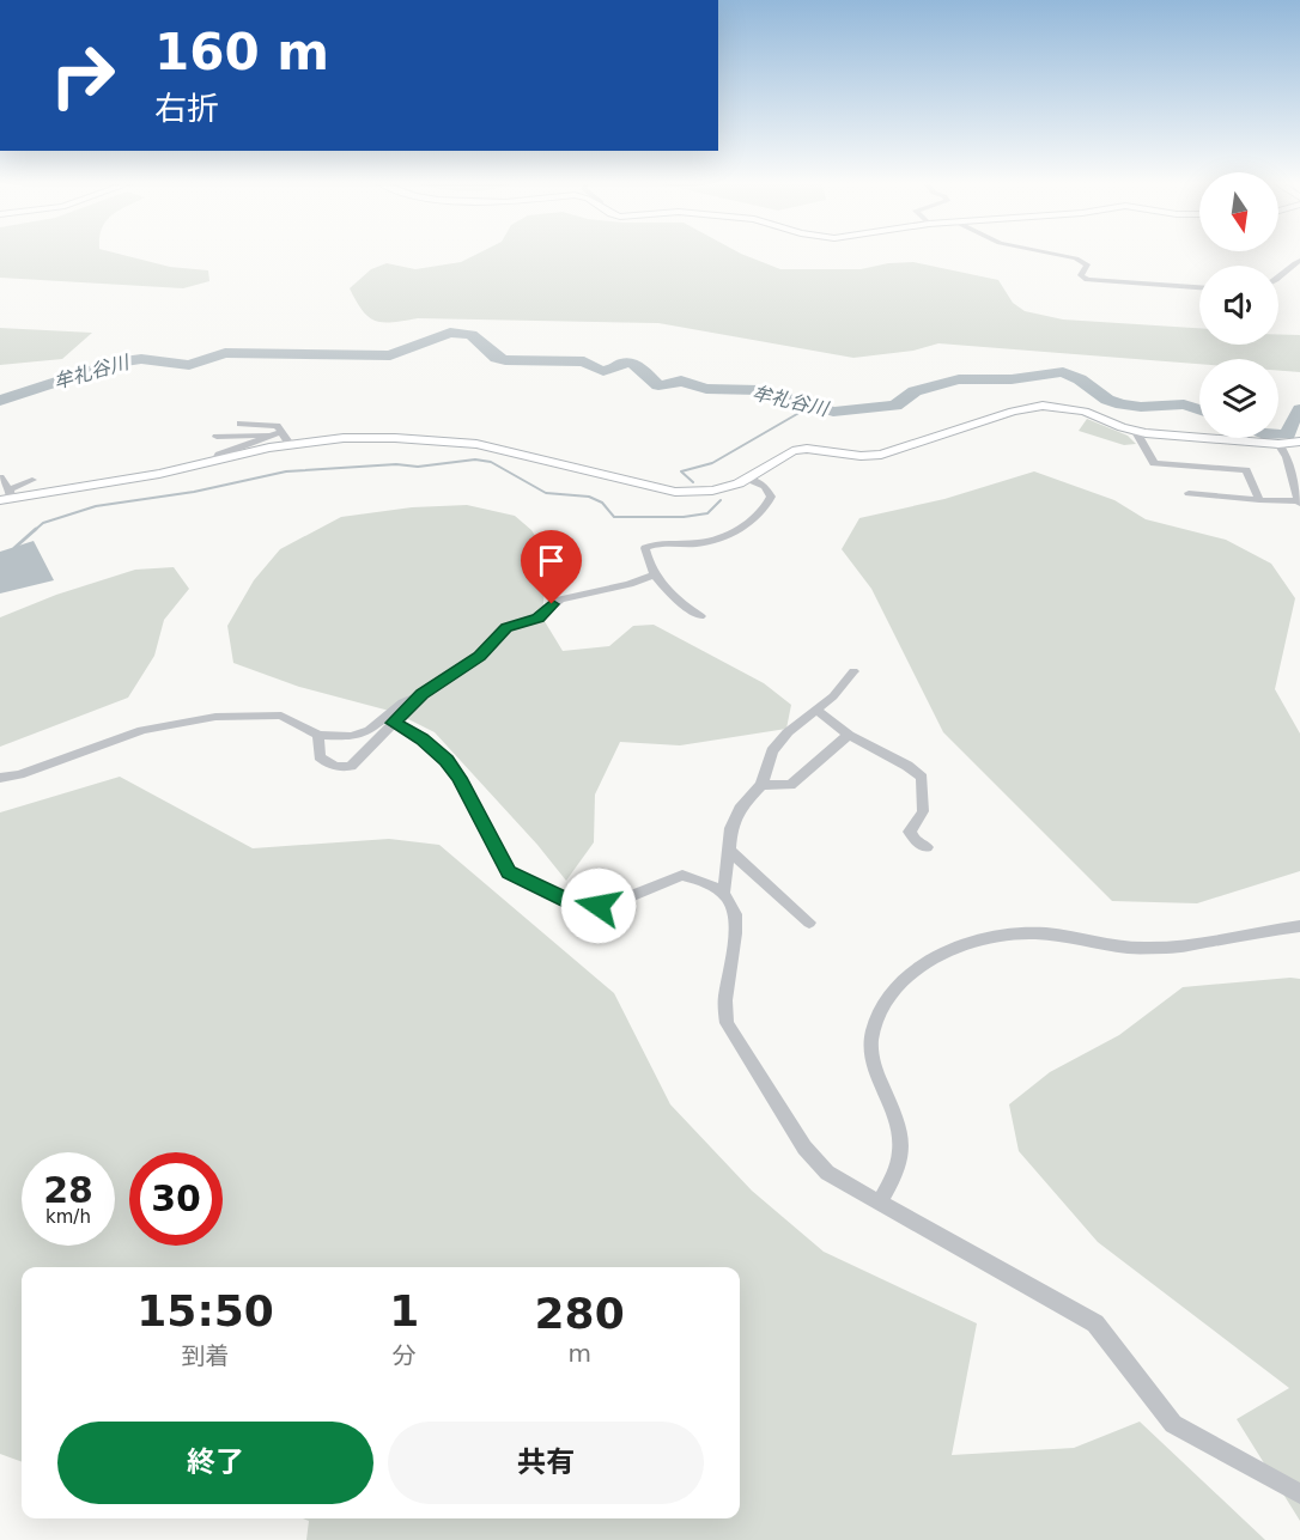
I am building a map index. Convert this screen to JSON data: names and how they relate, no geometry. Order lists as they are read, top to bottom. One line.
{"water":["牟礼谷川"],"north":"bottom","page":{"turn":["160 m","右折"],"speed":"28 km/h","limit":"30","eta":["15:50","到着","1","分","280","m"],"buttons":["終了","共有"]}}
